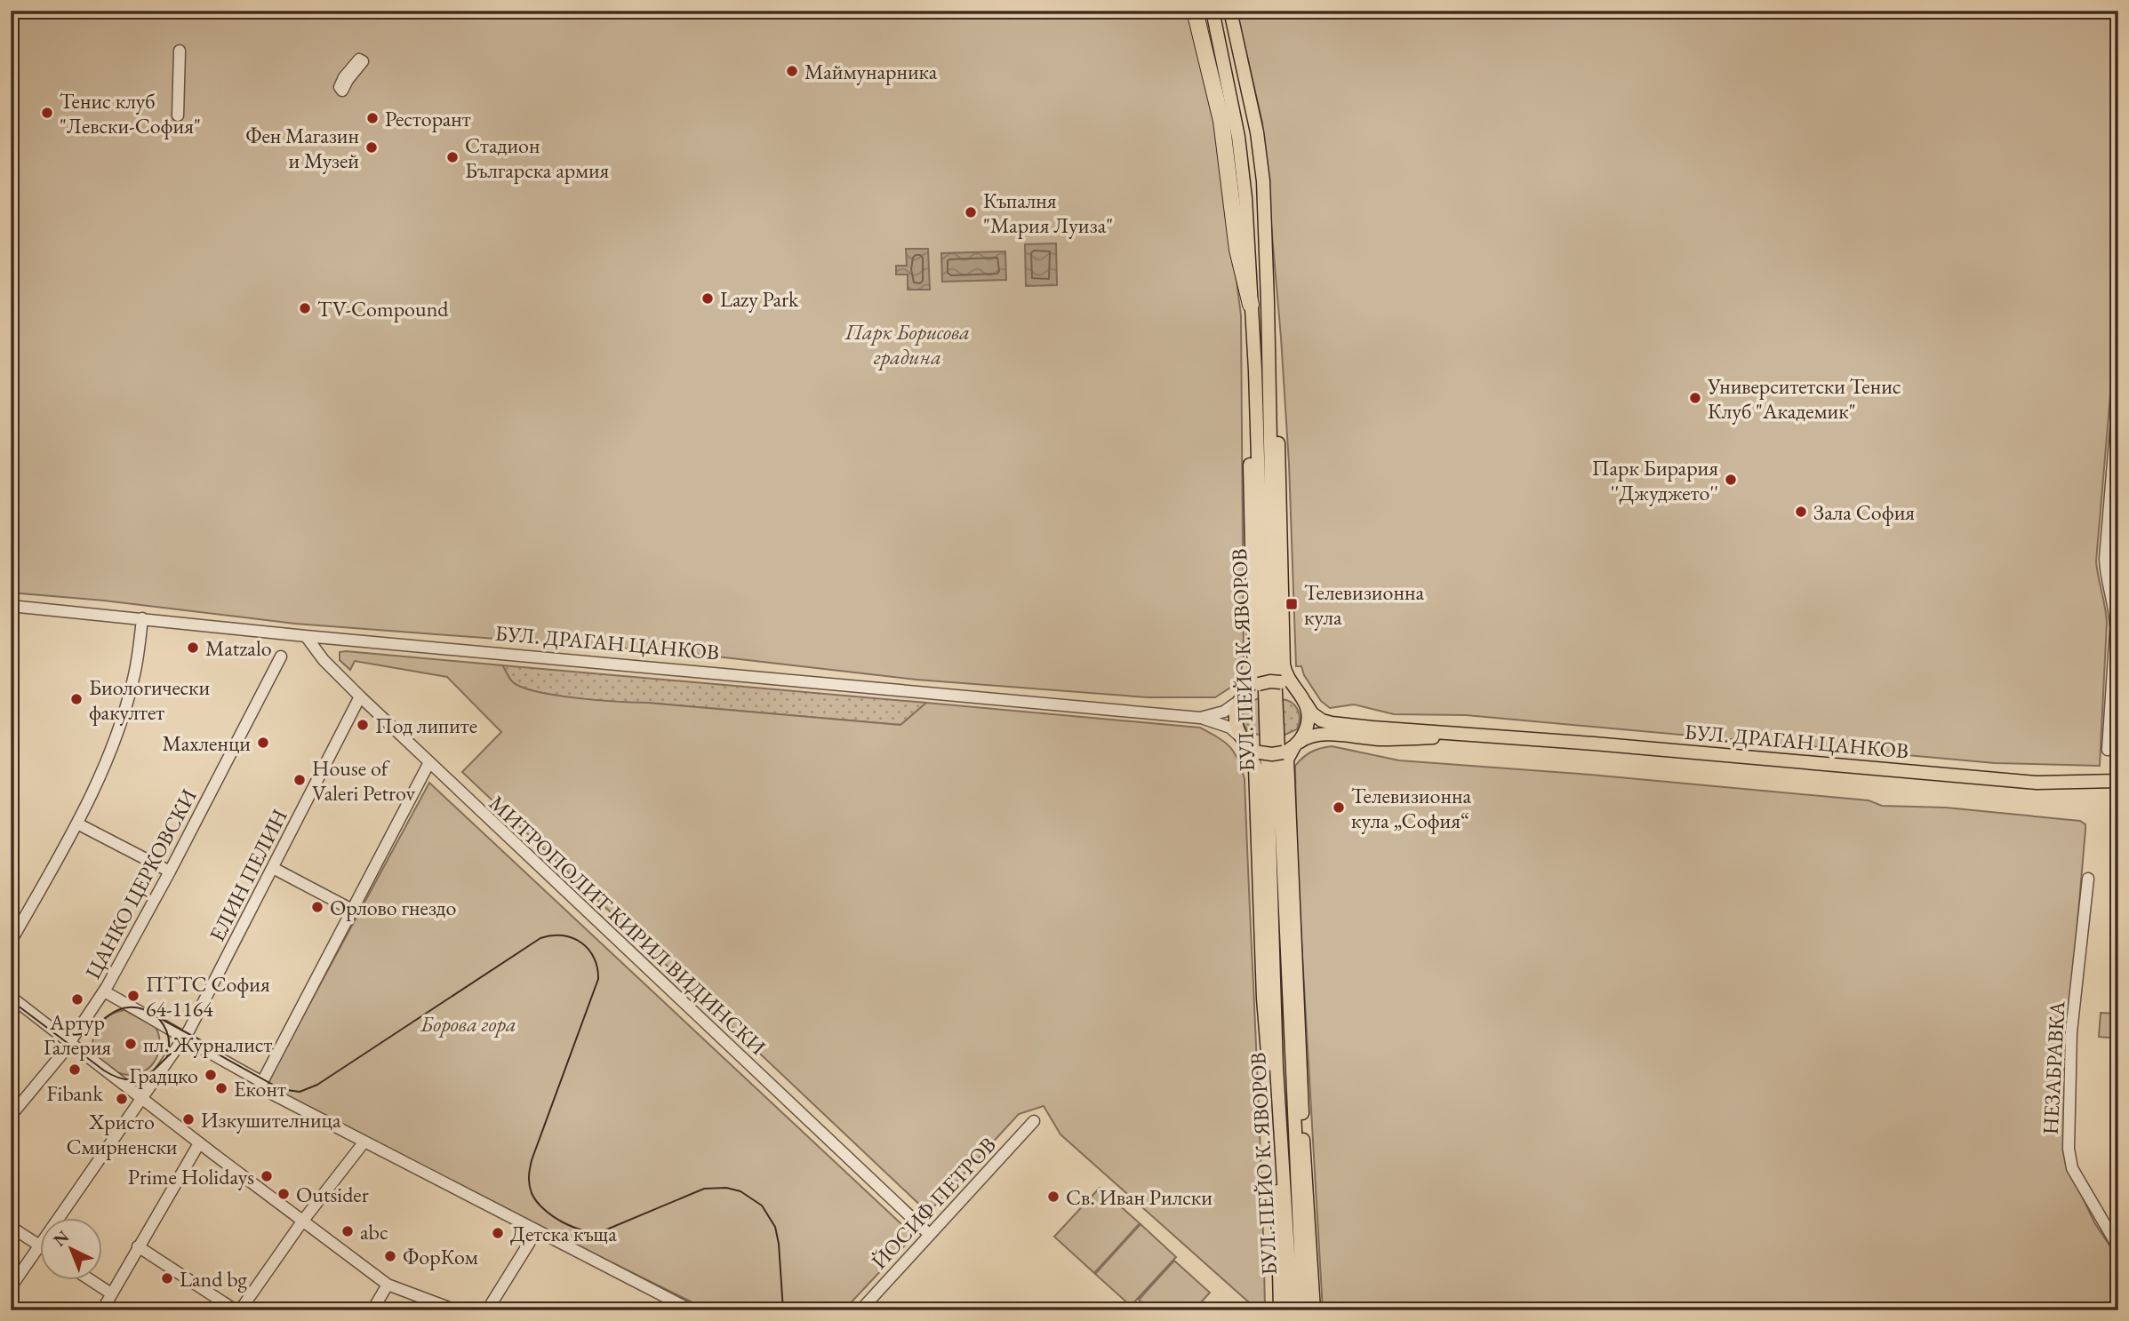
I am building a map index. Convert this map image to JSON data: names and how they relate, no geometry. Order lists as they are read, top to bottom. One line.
{"streets":{"main road":["БУЛ. ДРАГАН ЦАНКОВ","БУЛ. ПЕЙО К. ЯВОРОВ"],"street":["ЕЛИН ПЕЛИН","ЦАНКО ЦЕРКОВСКИ","МИТРОПОЛИТ КИРИЛ ВИДИНСКИ","НЕЗАБРАВКА","ЙОСИФ ПЕТРОВ"]},"crossings":[["БУЛ. ДРАГАН ЦАНКОВ","МИТРОПОЛИТ КИРИЛ ВИДИНСКИ"],["ЕЛИН ПЕЛИН","МИТРОПОЛИТ КИРИЛ ВИДИНСКИ"],["МИТРОПОЛИТ КИРИЛ ВИДИНСКИ","ЙОСИФ ПЕТРОВ"]],"parks":["Парк Борисова градина","Борова гора"],"places":{"other":["Маймунарника","Тенис клуб \"Левски-София\"","Ресторант","Фен Магазин и Музей","Стадион Българска армия","Къпалня \"Мария Луиза\"","Lazy Park","TV-Compound","Университетски Тенис Клуб \"Академик\"","Парк Бирария ''Джуджето''","Зала София","Matzalo","Биологически факултет","Под липите","Махленци","House of Valeri Petrov","Телевизионна кула „София“","Орлово гнездо","ПТТС София 64-1164","Артур Галерия","пл. Журналист","Fibank","Градцко","Еконт","Христо Смирненски","Изкушителница","Prime Holidays","Outsider","Св. Иван Рилски","abc","Детска къща","ФорКом","Land bg"],"transit":["Телевизионна кула"]},"north":"top left"}
